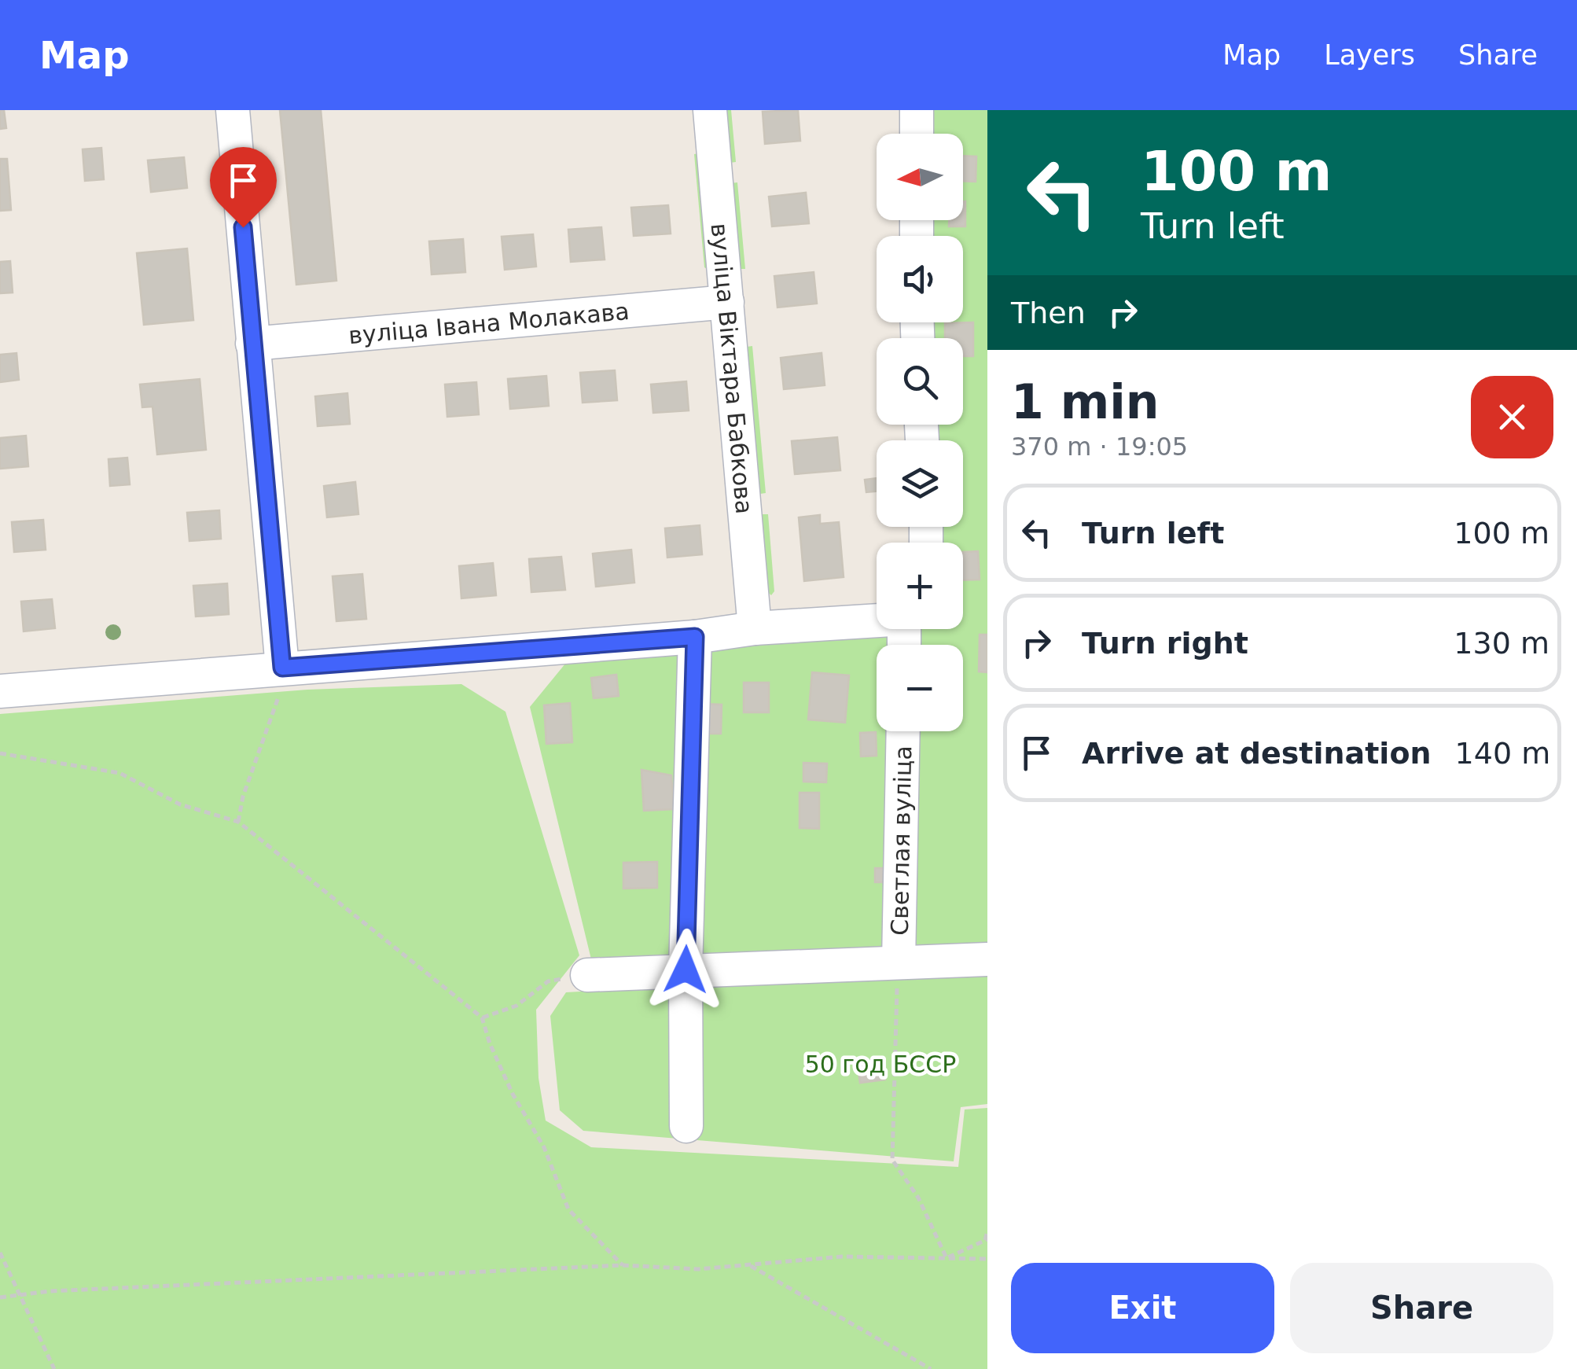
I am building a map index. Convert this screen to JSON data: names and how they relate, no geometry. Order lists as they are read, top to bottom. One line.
{"streets":{"street":["вуліца Івана Молакава","вуліца Віктара Бабкова","Светлая вуліца"]},"crossings":[["вуліца Івана Молакава","вуліца Віктара Бабкова"]],"parks":["50 год БССР"],"north":"left","page":{"header":"Map","nav":["Map","Layers","Share"],"turn":["100 m","Turn left"],"map_buttons":["+","−"],"then":"Then","heading":["1 min","370 m · 19:05"],"list":[{"name":"Turn left","value":"100 m"},{"name":"Turn right","value":"130 m"},{"name":"Arrive at destination","value":"140 m"}],"buttons":["Exit","Share"]}}
